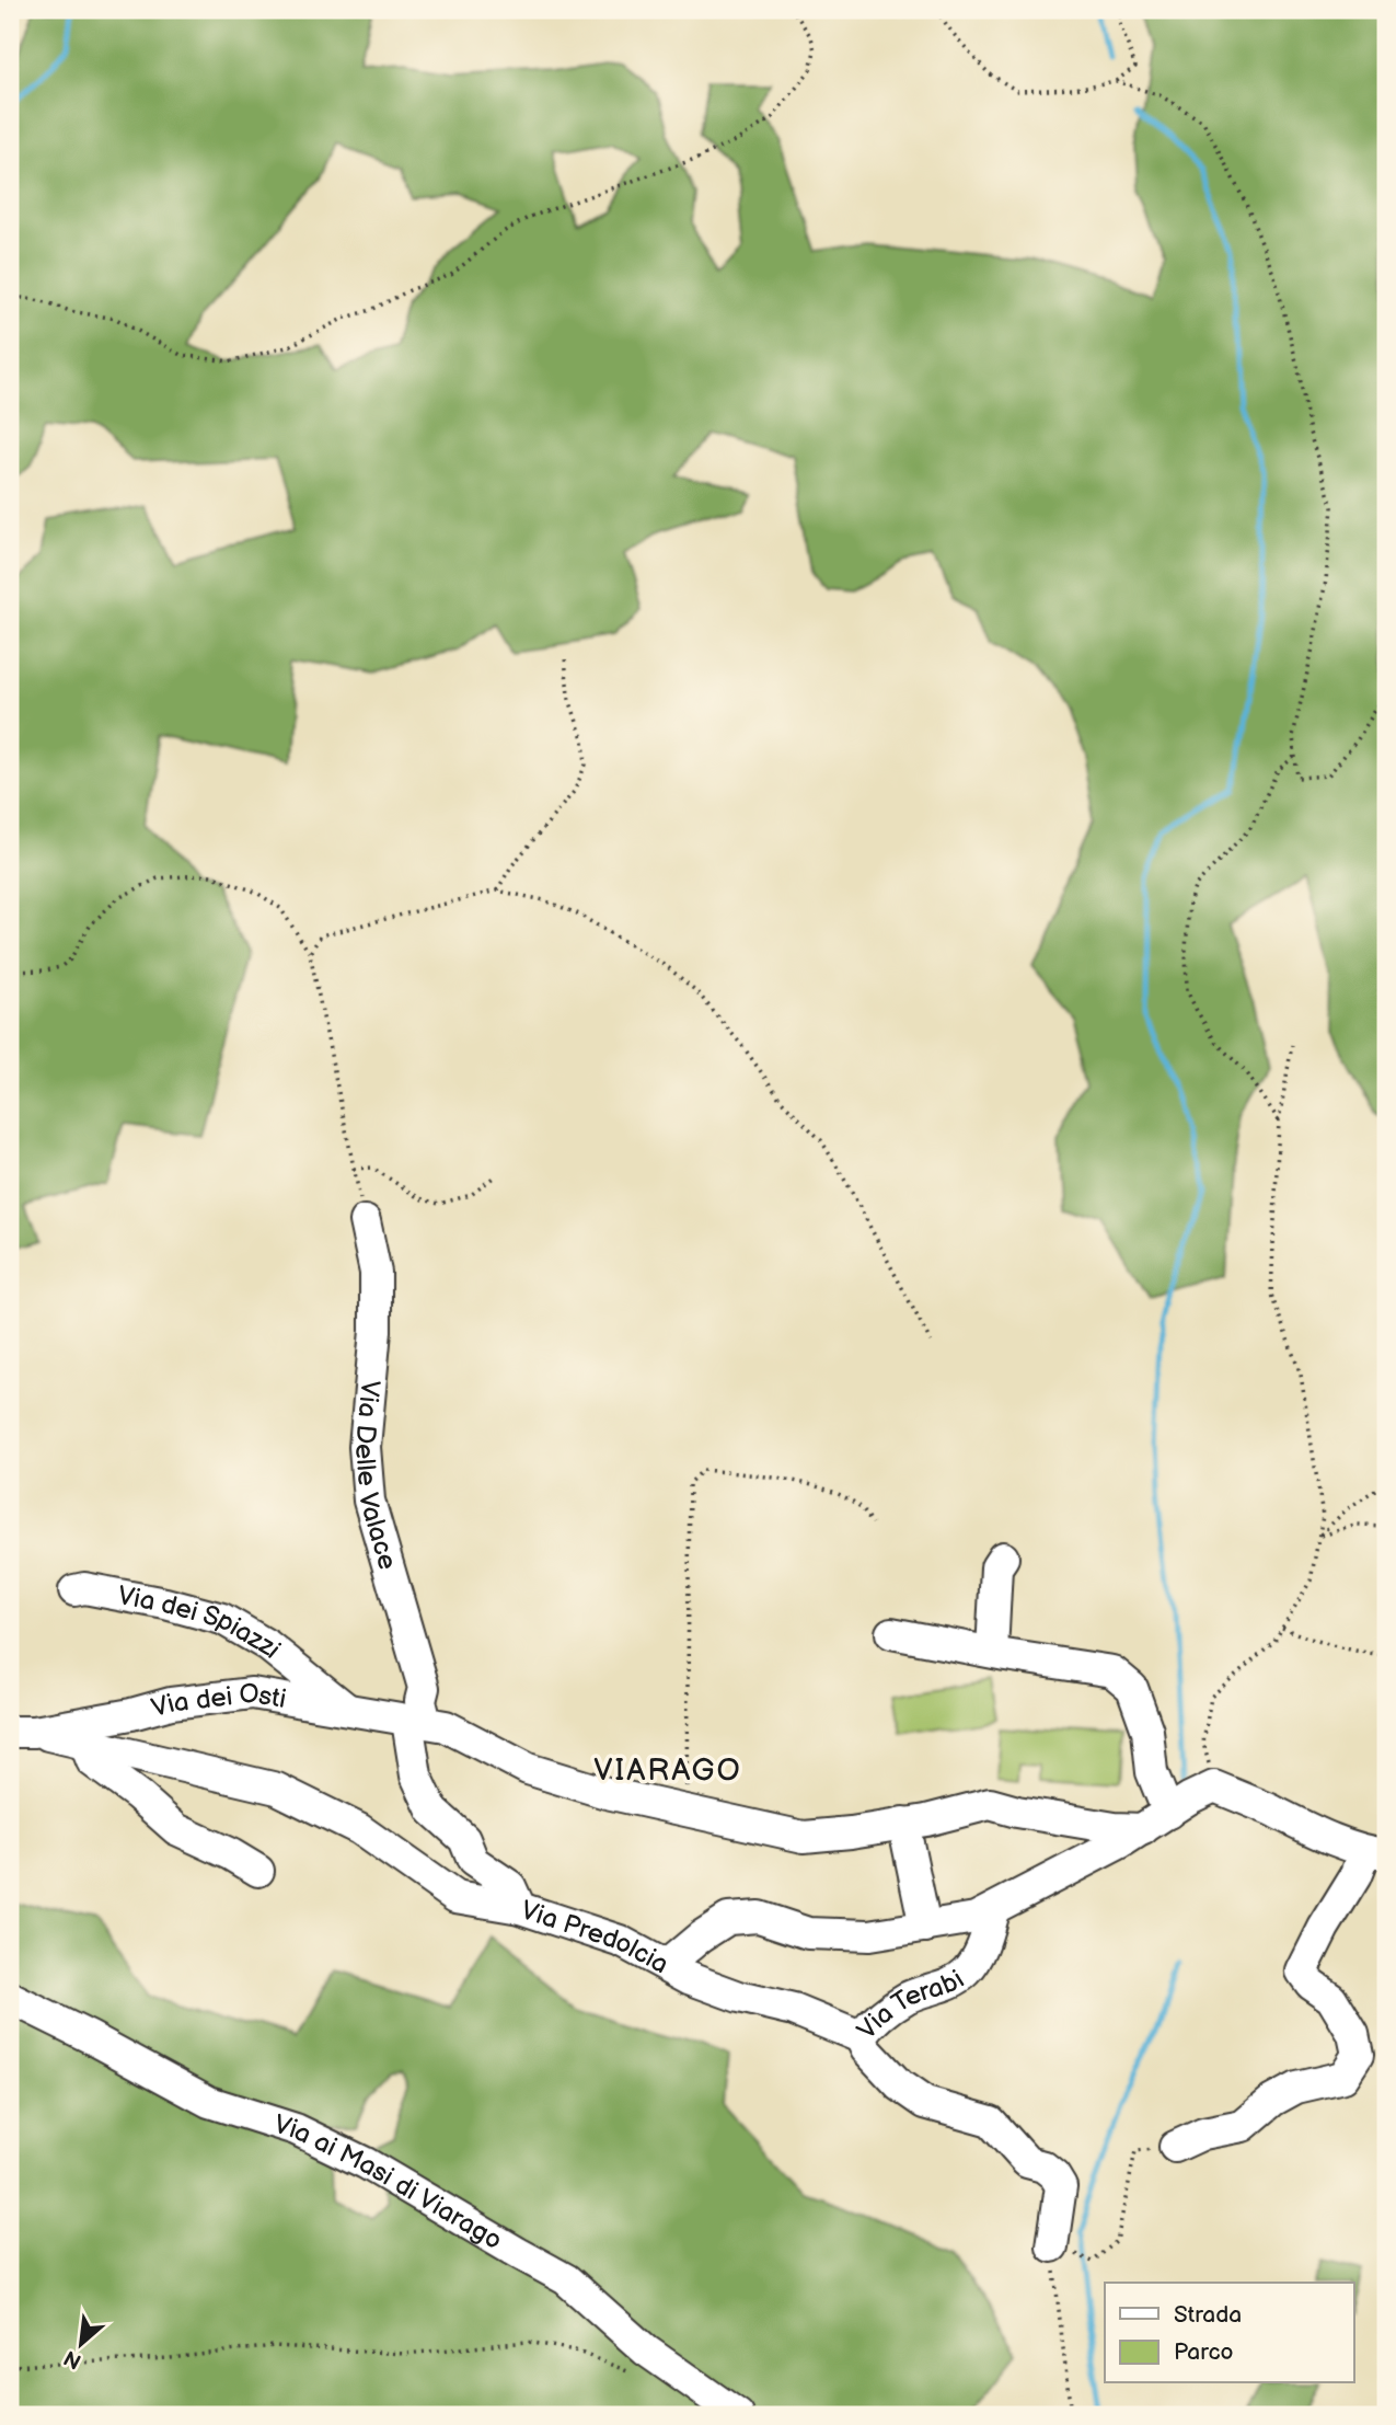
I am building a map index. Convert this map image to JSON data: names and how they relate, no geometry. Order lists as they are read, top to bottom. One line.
{"streets":{"street":["Via Delle Valace","Via dei Spiazzi","Via dei Osti","Via Predolcia","Via Terabi","Via ai Masi di Viarago"]},"crossings":[["Via Delle Valace","Via dei Osti"],["Via Delle Valace","Via Predolcia"],["Via dei Spiazzi","Via dei Osti"],["Via dei Osti","Via Predolcia"],["Via Predolcia","Via Terabi"]],"districts":["VIARAGO"],"legend":["Strada","Parco"],"north":"bottom left"}
